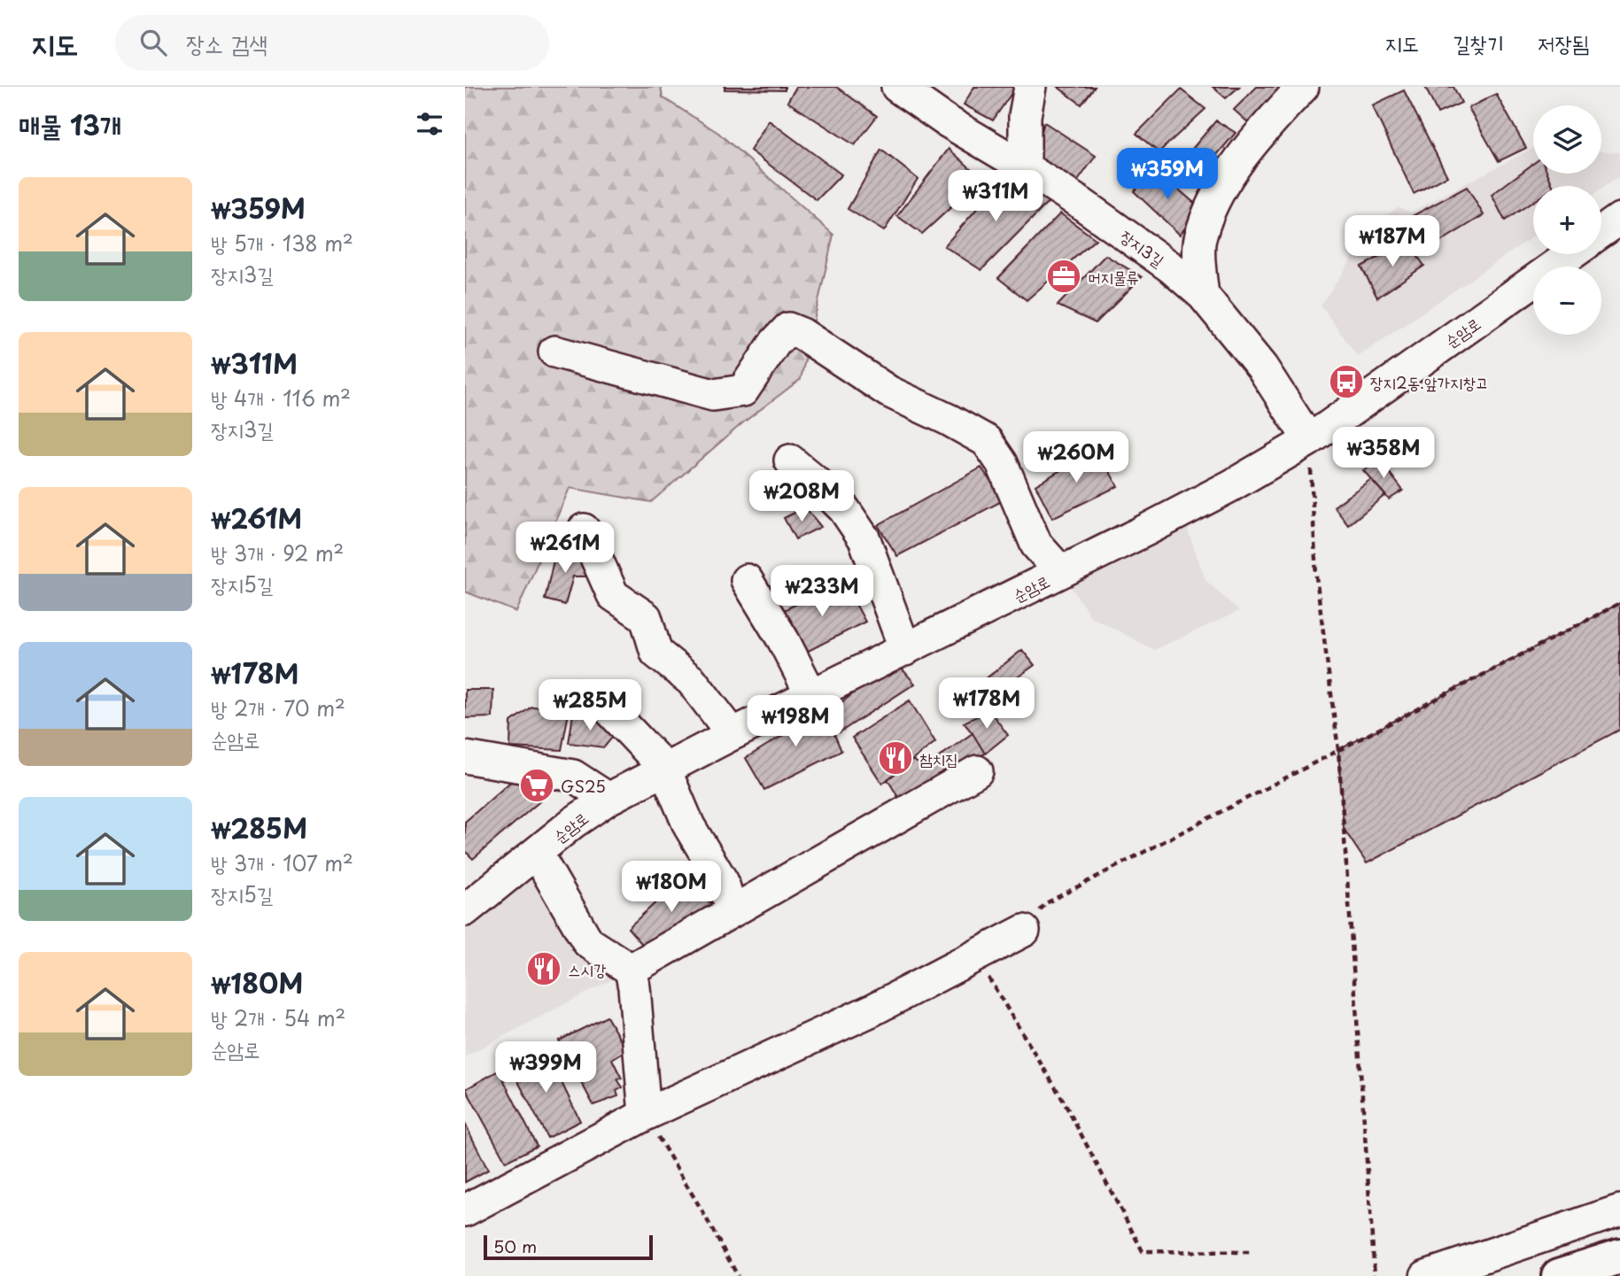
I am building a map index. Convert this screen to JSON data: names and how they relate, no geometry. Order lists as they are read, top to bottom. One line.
{"streets":{"street":["장지3길","순암로"]},"crossings":[["장지3길","순암로"]],"places":{"office":["머지물류"],"bus stop":["장지2동.앞가지창고"],"restaurant":["참치집","스시강"],"supermarket":["GS25"]},"scale_bar":"50 m","page":{"header":"지도","search":"장소 검색","nav":["지도","길찾기","저장됨"],"heading":"매물 13개","map_buttons":["+","−"],"price":["₩359M","₩311M","₩187M","₩358M","₩260M","₩208M","₩261M","₩233M","₩178M","₩285M","₩198M","₩180M","₩399M"],"list":[{"name":"₩359M","note":"방 5개 · 138 m² · 장지3길"},{"name":"₩311M","note":"방 4개 · 116 m² · 장지3길"},{"name":"₩261M","note":"방 3개 · 92 m² · 장지5길"},{"name":"₩178M","note":"방 2개 · 70 m² · 순암로"},{"name":"₩285M","note":"방 3개 · 107 m² · 장지5길"},{"name":"₩180M","note":"방 2개 · 54 m² · 순암로"}],"scale":"50 m"}}
